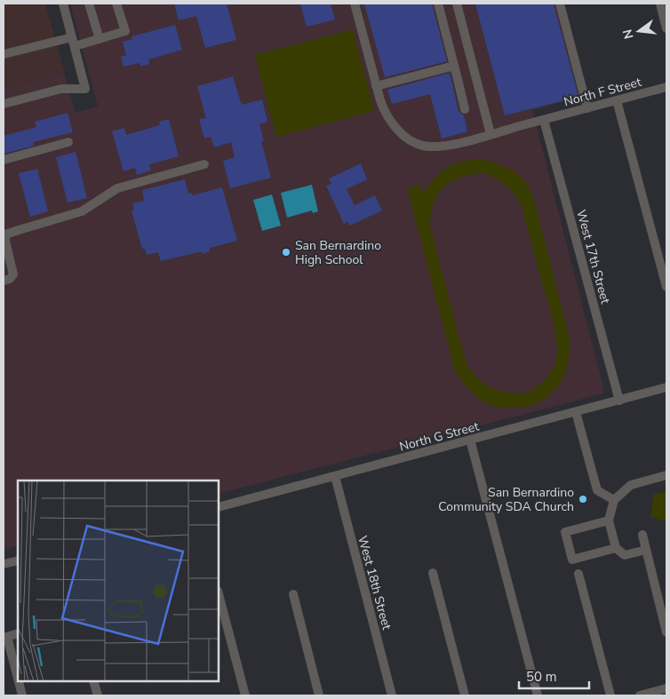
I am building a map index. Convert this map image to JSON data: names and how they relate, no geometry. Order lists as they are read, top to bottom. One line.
{"streets":{"street":["North F Street","West 17th Street","North G Street","West 18th Street"]},"crossings":[["North F Street","West 17th Street"],["West 17th Street","North G Street"],["North G Street","West 18th Street"]],"places":["San Bernardino High School","San Bernardino Community SDA Church"],"scale_bar":"50 m","north":"left"}
